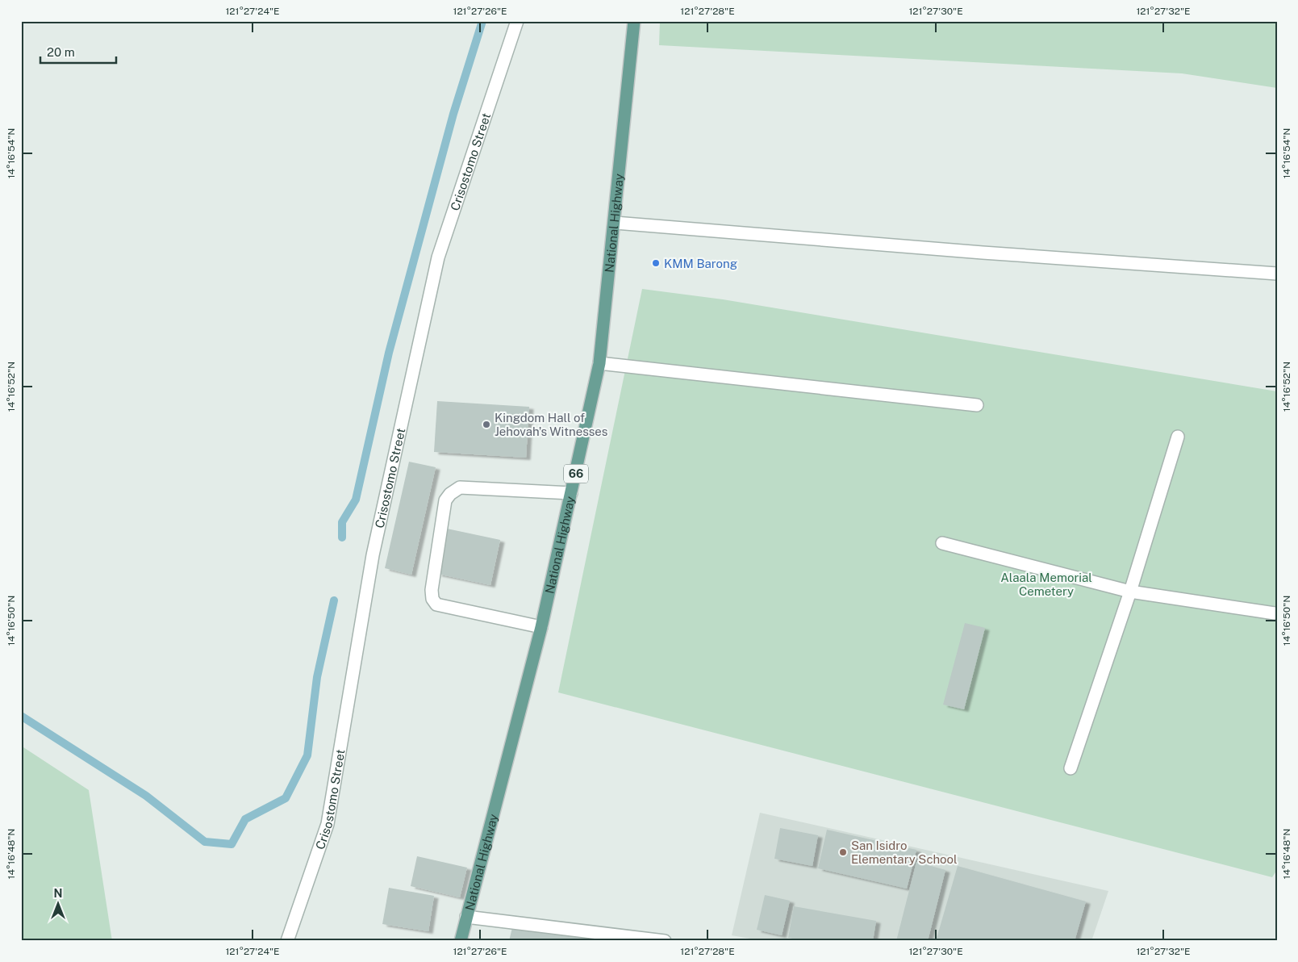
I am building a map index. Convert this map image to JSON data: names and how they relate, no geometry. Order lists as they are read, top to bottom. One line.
{"streets":{"main road":["National Highway","66"],"street":["Crisostomo Street"]},"crossings":[["National Highway","66"]],"parks":["Alaala Memorial Cemetery"],"places":["KMM Barong","Kingdom Hall of Jehovah's Witnesses","San Isidro Elementary School"],"scale_bar":"20 m","north":"top","coordinates":["121°27'24\"E","121°27'26\"E","121°27'28\"E","121°27'30\"E","121°27'32\"E","14°16'54\"N","14°16'52\"N","14°16'50\"N","14°16'48\"N"]}
